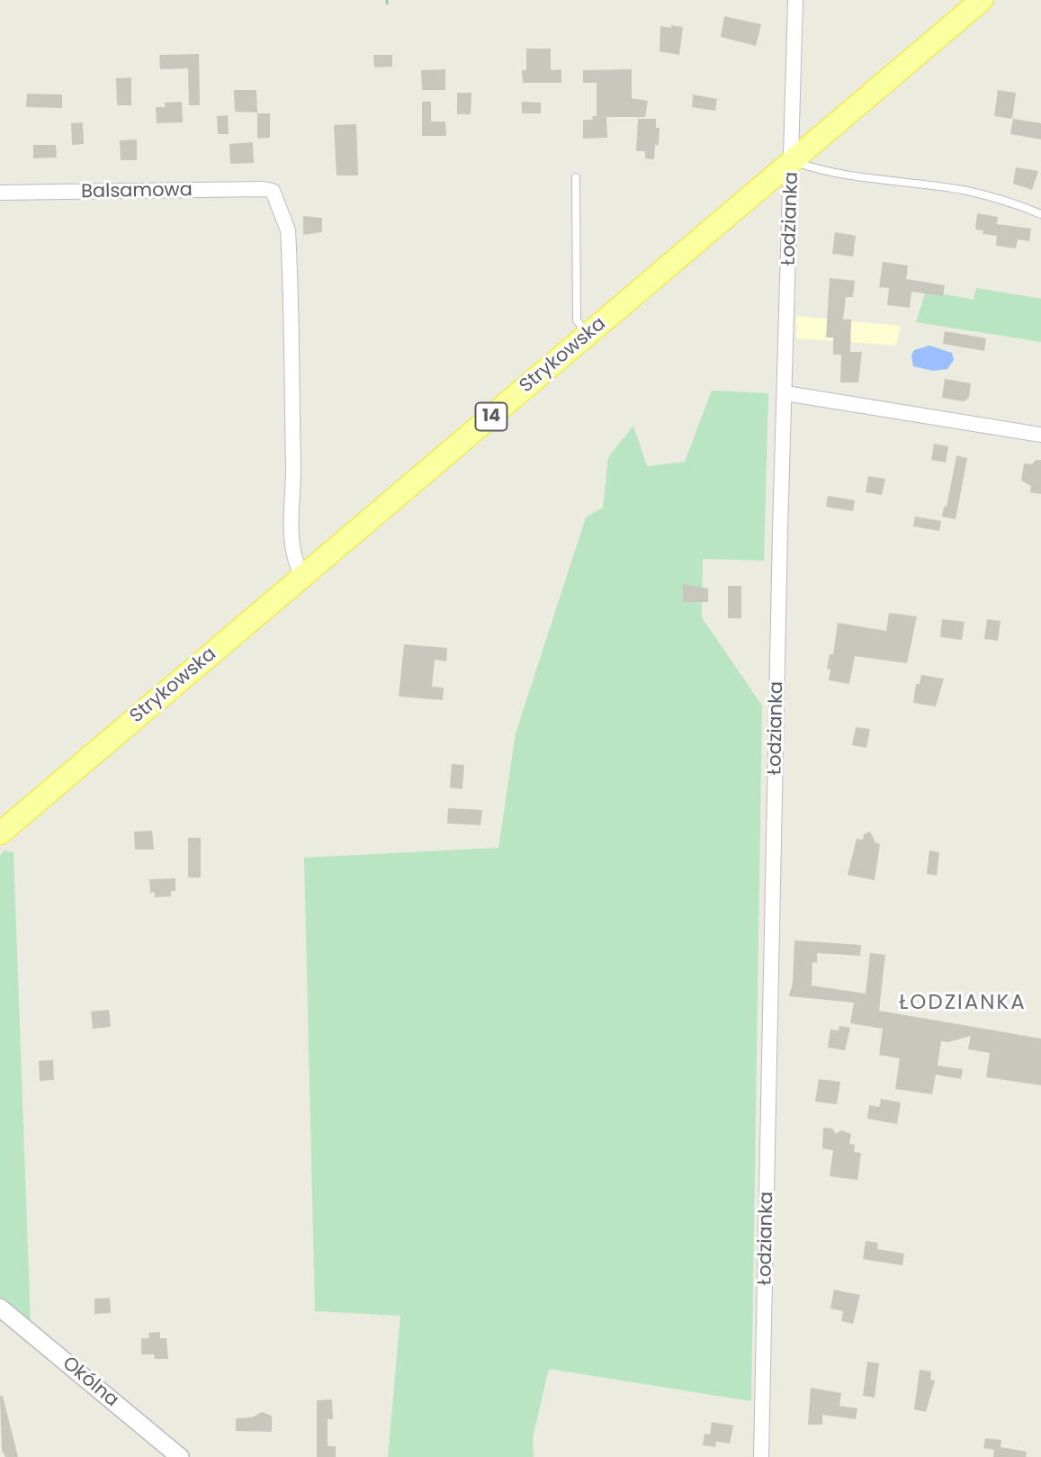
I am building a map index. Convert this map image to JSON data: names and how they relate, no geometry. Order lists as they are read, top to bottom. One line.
{"streets":{"main road":["Strykowska","14"],"street":["Balsamowa","Łodzianka","Okólna"]},"crossings":[["Balsamowa","Strykowska"],["Łodzianka","Strykowska"]],"districts":["ŁODZIANKA"]}
